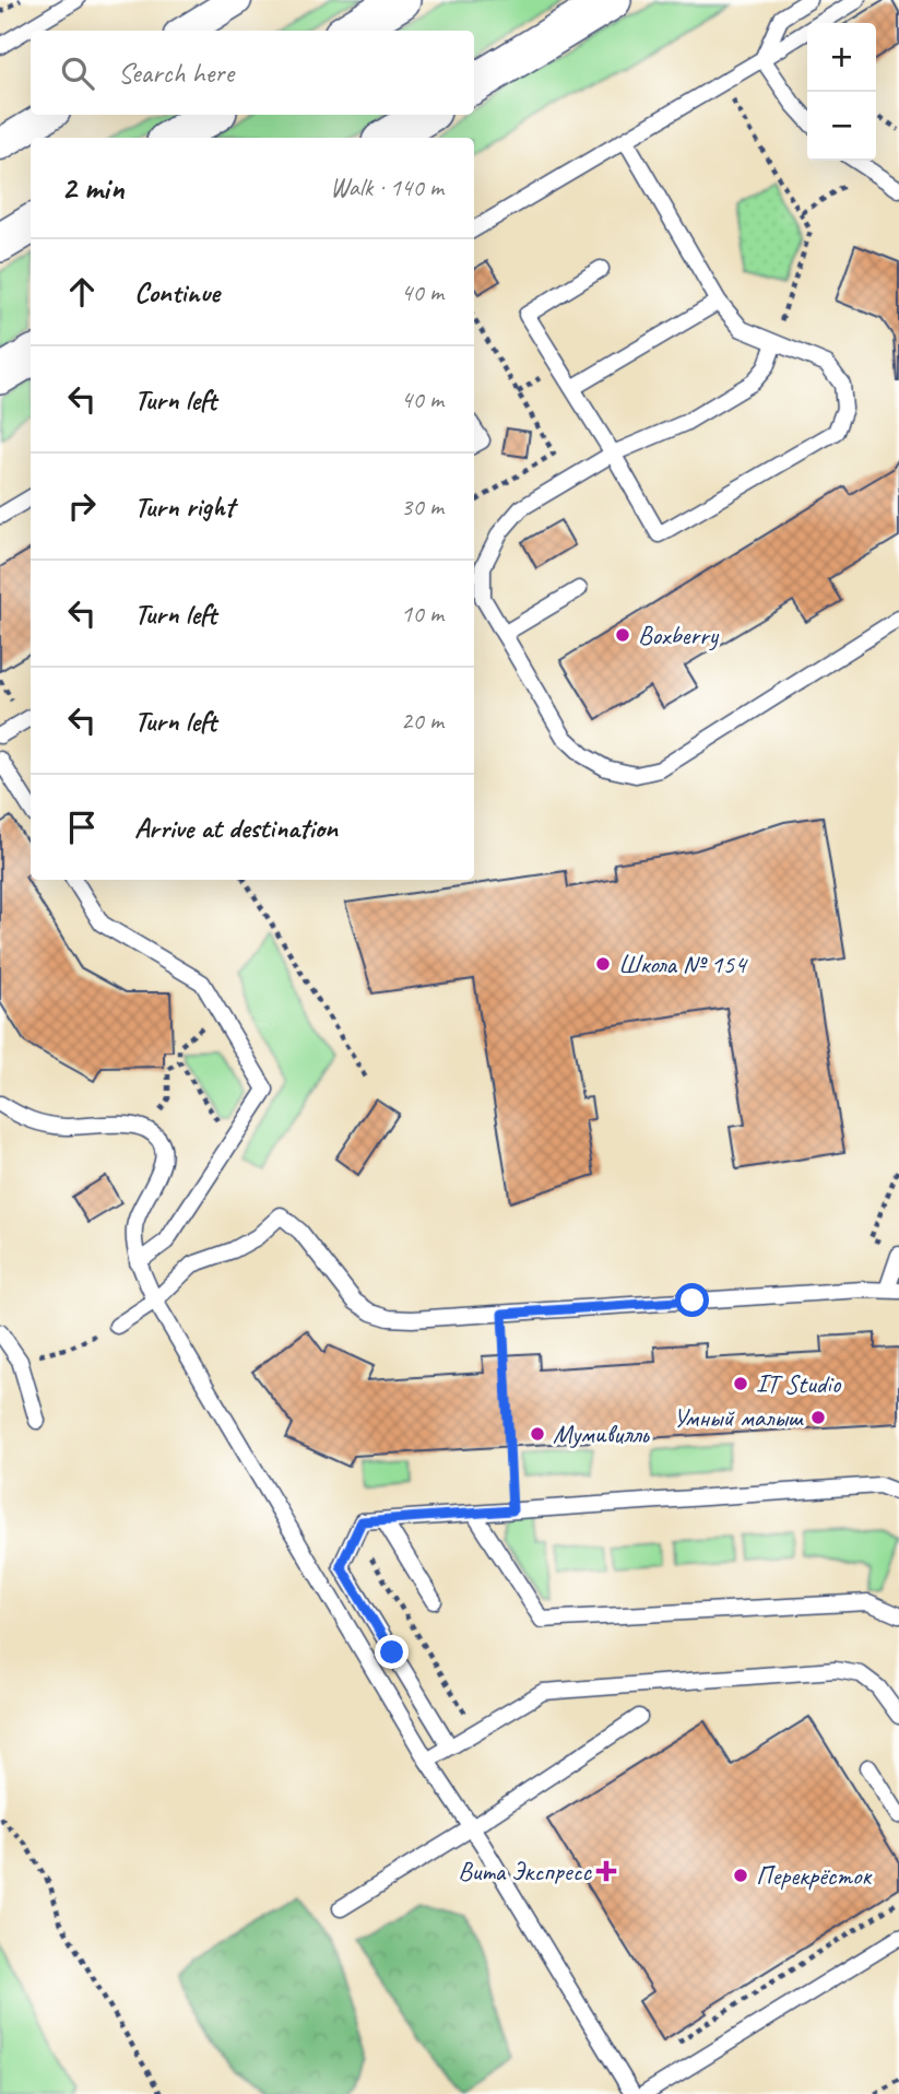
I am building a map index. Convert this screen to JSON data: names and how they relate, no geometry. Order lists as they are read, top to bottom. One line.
{"places":{"other":["Boxberry","Школа № 154","IT Studio","Умный малыш","Мумивилль","Перекрёсток"],"health":["Вита Экспресс"]},"page":{"map_buttons":["+","−"],"search":"Search here","heading":["2 min","Walk · 140 m"],"list":[["Continue","40 m"],["Turn left","40 m"],["Turn right","30 m"],["Turn left","10 m"],["Turn left","20 m"],"Arrive at destination"]}}
